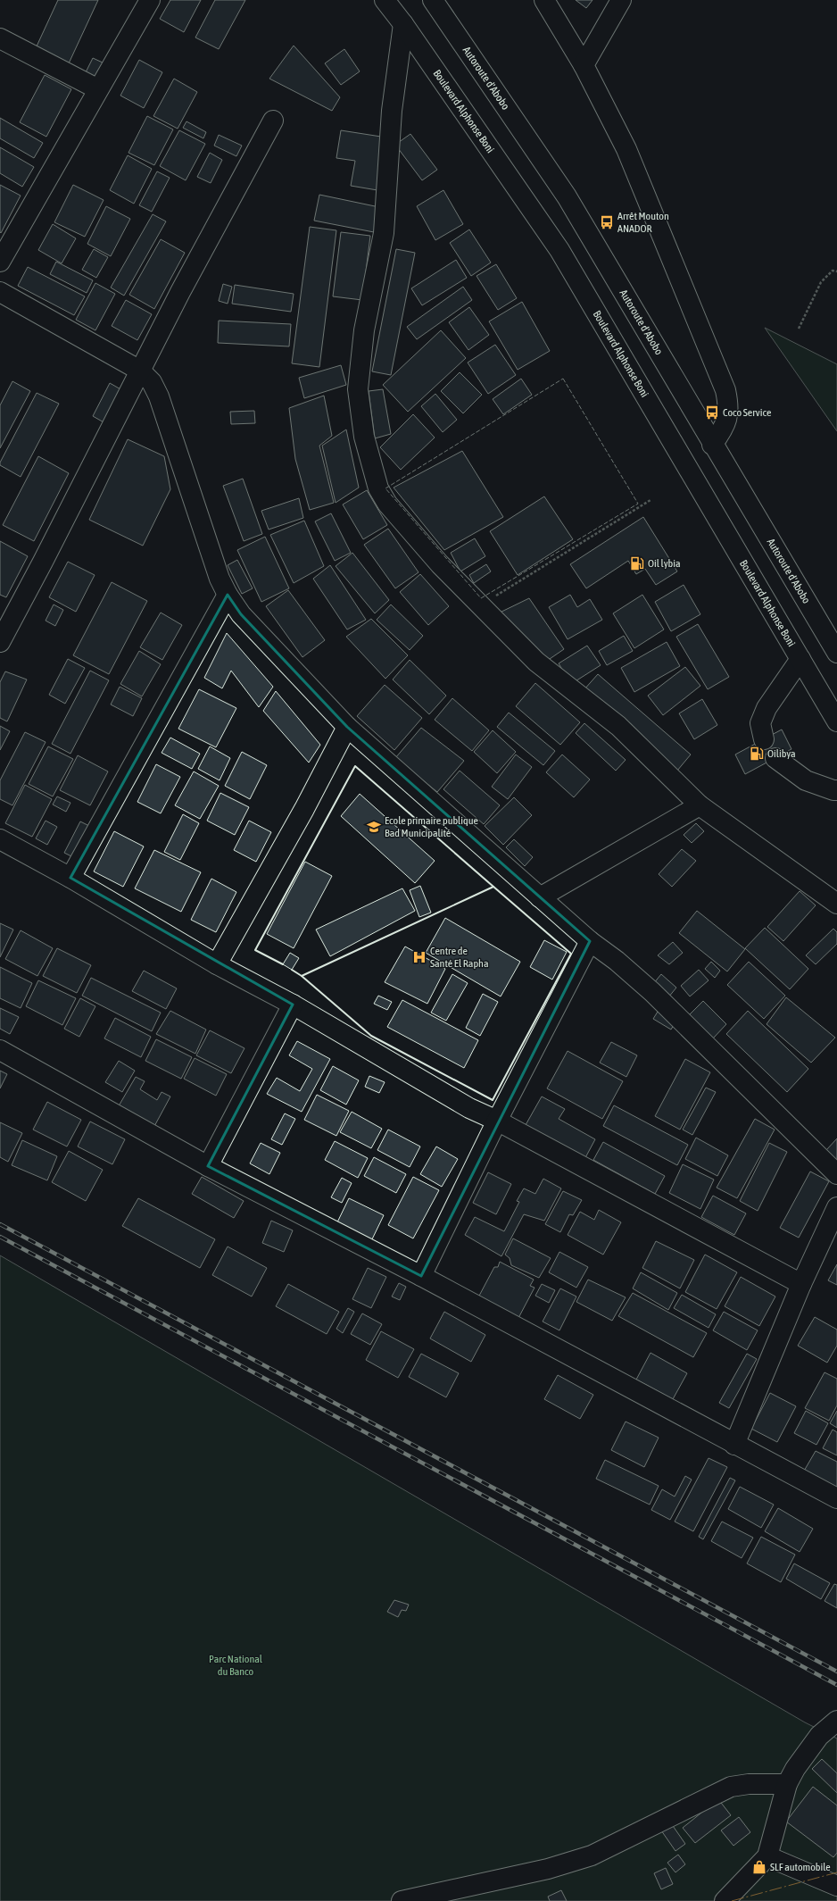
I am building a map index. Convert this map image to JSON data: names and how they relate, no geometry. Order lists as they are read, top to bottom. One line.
{"streets":{"street":["Autoroute d'Abobo","Boulevard Alphonse Boni"]},"parks":["Parc National du Banco"],"places":{"bus stop":["Arrêt Mouton ANADOR","Coco Service"],"fuel station":["Oil lybia","Oilibya"],"school or university":["Ecole primaire publique Bad Municipalité"],"hospital":["Centre de Santé El Rapha"],"shop":["SLF automobile"]}}
